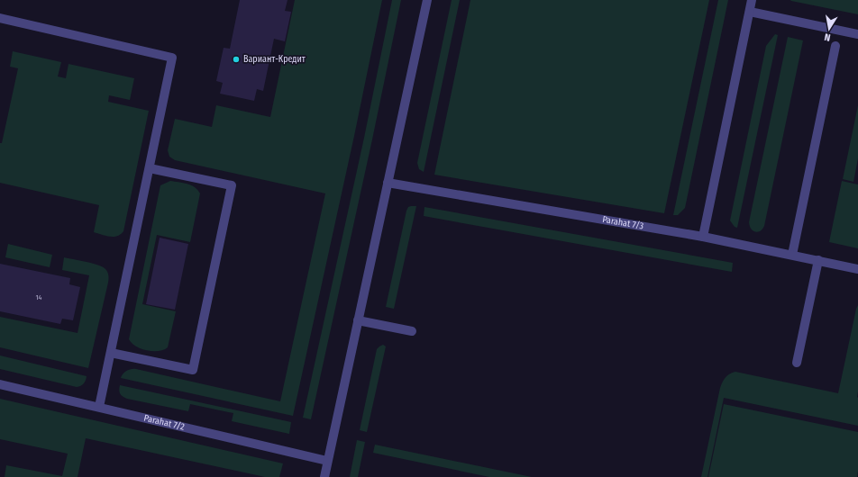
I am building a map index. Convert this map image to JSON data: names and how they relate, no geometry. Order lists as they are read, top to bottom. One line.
{"streets":{"street":["Parahat 7/3","Parahat 7/2"]},"places":["Вариант-Кредит"],"house_numbers":["14"],"north":"bottom"}
